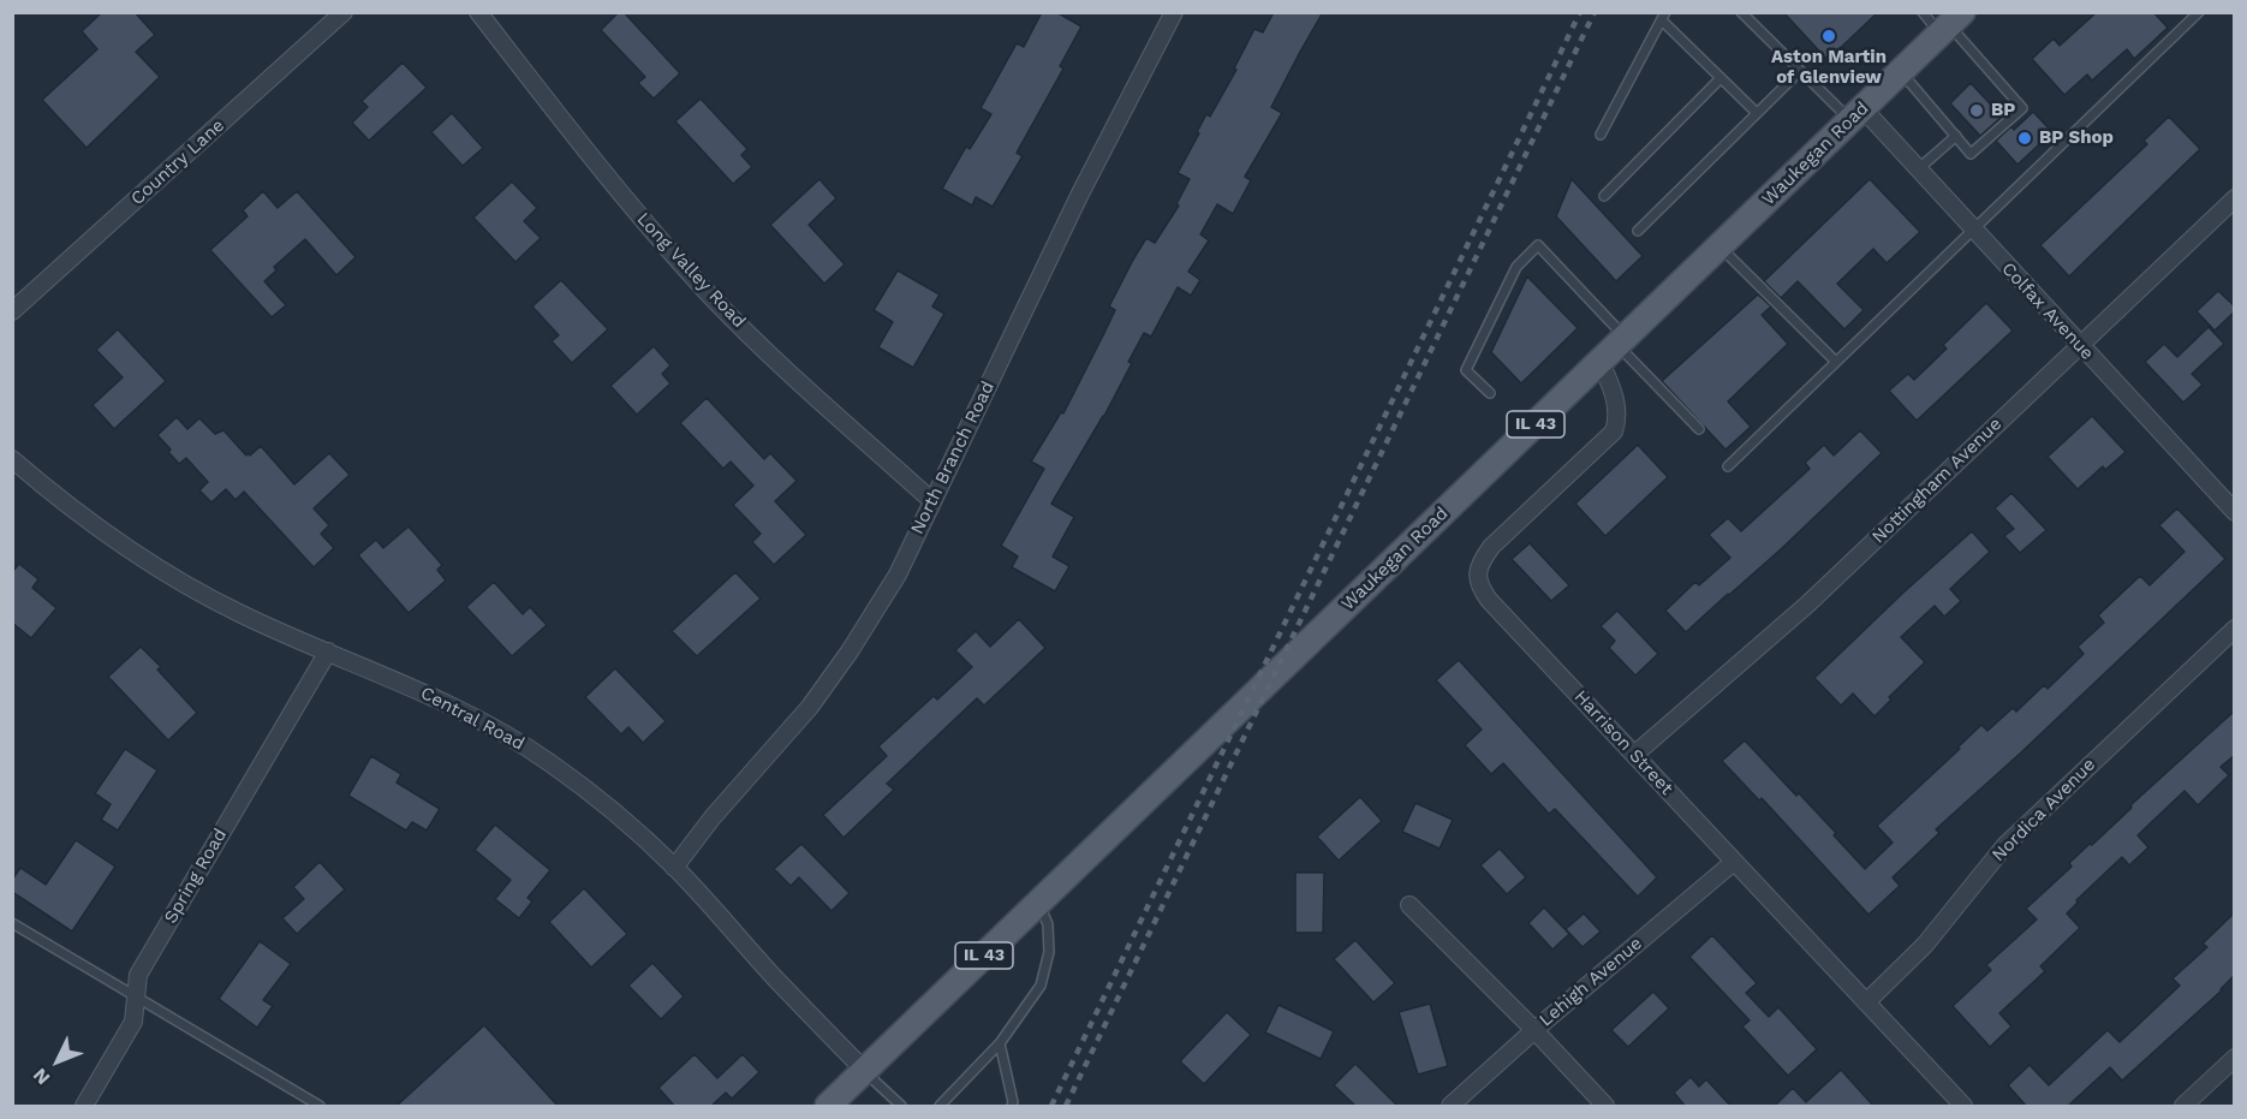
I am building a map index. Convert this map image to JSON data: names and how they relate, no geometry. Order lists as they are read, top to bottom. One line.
{"streets":{"main road":["Waukegan Road","IL 43"],"street":["Country Lane","Long Valley Road","Colfax Avenue","North Branch Road","Nottingham Avenue","Central Road","Harrison Street","Nordica Avenue","Spring Road","Lehigh Avenue"]},"crossings":[["Waukegan Road","Colfax Avenue"],["Waukegan Road","Central Road"],["Waukegan Road","Harrison Street"],["Long Valley Road","North Branch Road"],["Colfax Avenue","Nottingham Avenue"],["North Branch Road","Central Road"],["Nottingham Avenue","Harrison Street"],["Central Road","Spring Road"],["Harrison Street","Nordica Avenue"],["Harrison Street","Lehigh Avenue"]],"places":["Aston Martin of Glenview","BP","BP Shop"],"north":"bottom left"}
